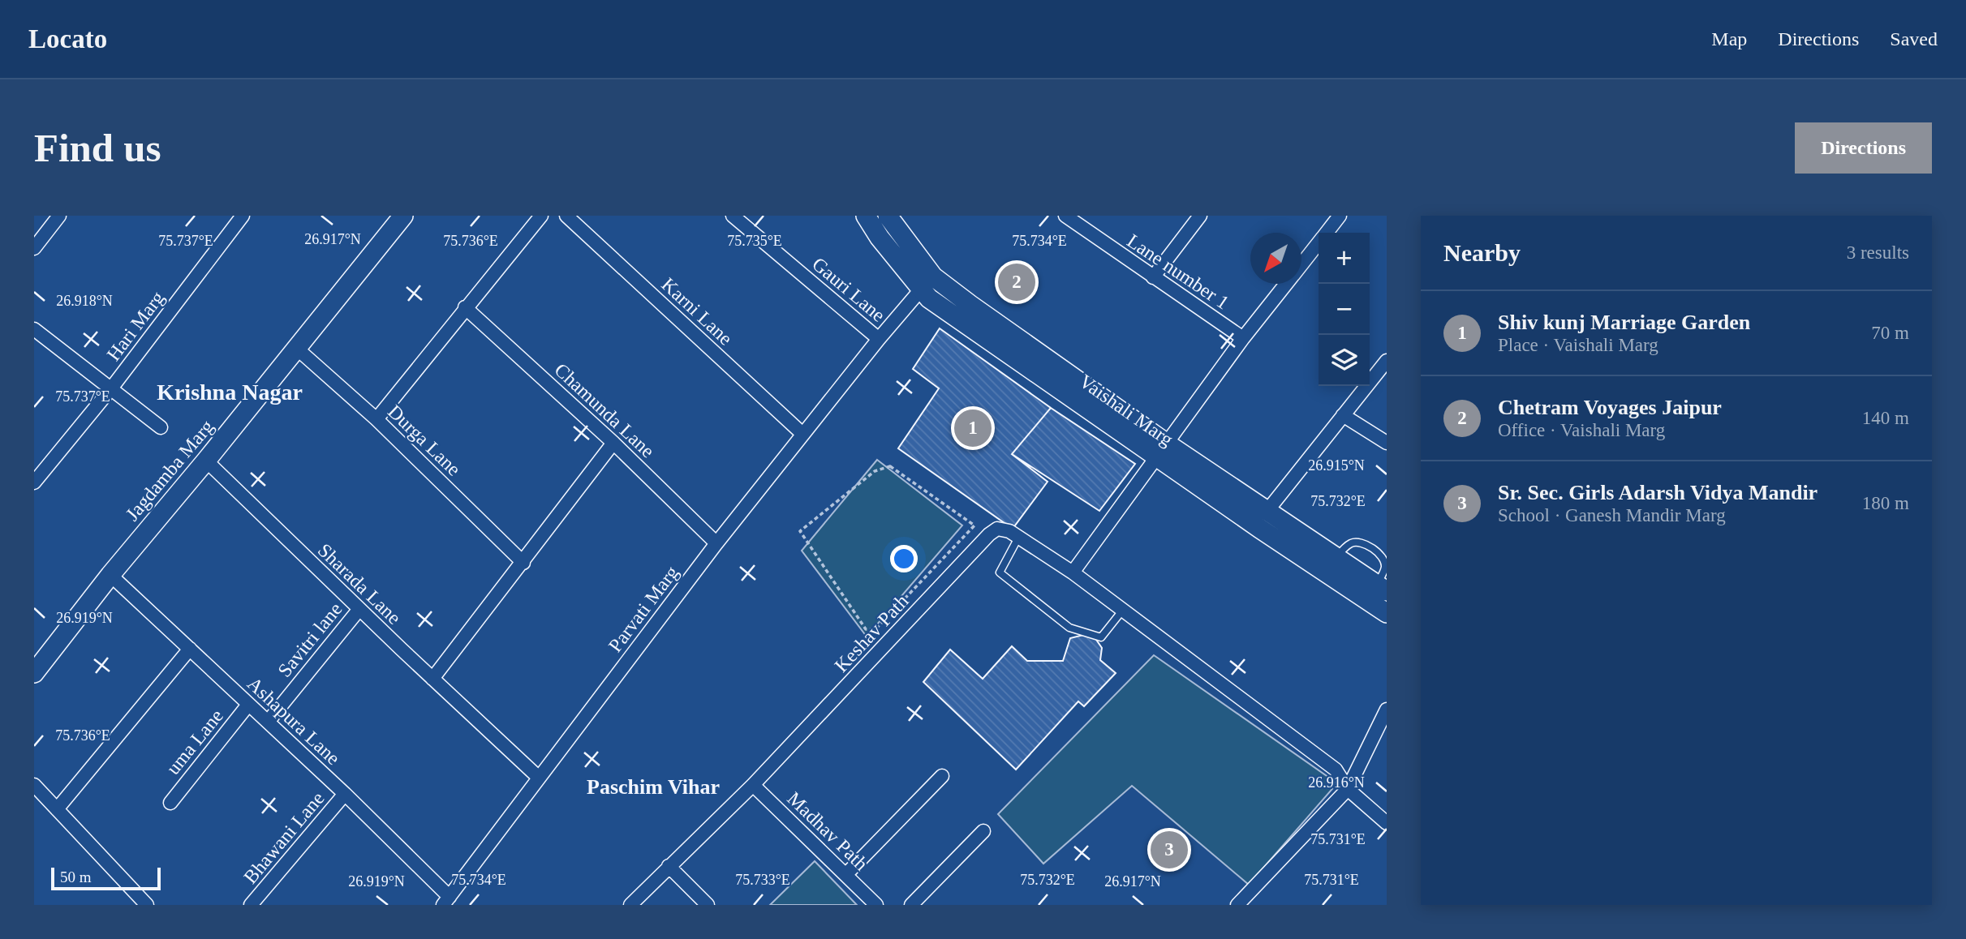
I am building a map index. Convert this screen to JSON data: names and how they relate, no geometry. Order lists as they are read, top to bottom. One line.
{"streets":{"street":["Lane number 1","Gauri Lane","Karni Lane","Hari Marg","Chamunda Lane","Vaishali Marg","Durga Lane","Jagdamba Marg","Sharada Lane","Parvati Marg","Keshav Path","Savitri lane","Ashapura Lane","uma Lane","Madhav Path","Bhawani Lane"]},"crossings":[["Gauri Lane","Vaishali Marg"],["Gauri Lane","Parvati Marg"],["Karni Lane","Parvati Marg"],["Chamunda Lane","Parvati Marg"],["Durga Lane","Jagdamba Marg"],["Jagdamba Marg","Sharada Lane"],["Jagdamba Marg","Ashapura Lane"],["Sharada Lane","Parvati Marg"],["Sharada Lane","Savitri lane"],["Parvati Marg","Ashapura Lane"],["Keshav Path","Madhav Path"],["Savitri lane","Ashapura Lane"],["Ashapura Lane","uma Lane"],["Ashapura Lane","Bhawani Lane"]],"districts":["Krishna Nagar","Paschim Vihar"],"scale_bar":"50 m","north":"bottom left","page":{"header":"Locato","nav":["Map","Directions","Saved"],"buttons":"Directions","title":"Find us","heading":["Nearby","3 results"],"map_buttons":["+","−"],"pins":["2","1","3"],"list":[{"mark":"1","name":"Shiv kunj Marriage Garden","note":"Place · Vaishali Marg","value":"70 m"},{"mark":"2","name":"Chetram Voyages Jaipur","note":"Office · Vaishali Marg","value":"140 m"},{"mark":"3","name":"Sr. Sec. Girls Adarsh Vidya Mandir","note":"School · Ganesh Mandir Marg","value":"180 m"}],"scale":"50 m"},"coordinates":["26.917°N","75.737°E","75.736°E","75.735°E","75.734°E","26.918°N","26.915°N","75.732°E","26.919°N","26.916°N","75.731°E","75.733°E"]}
